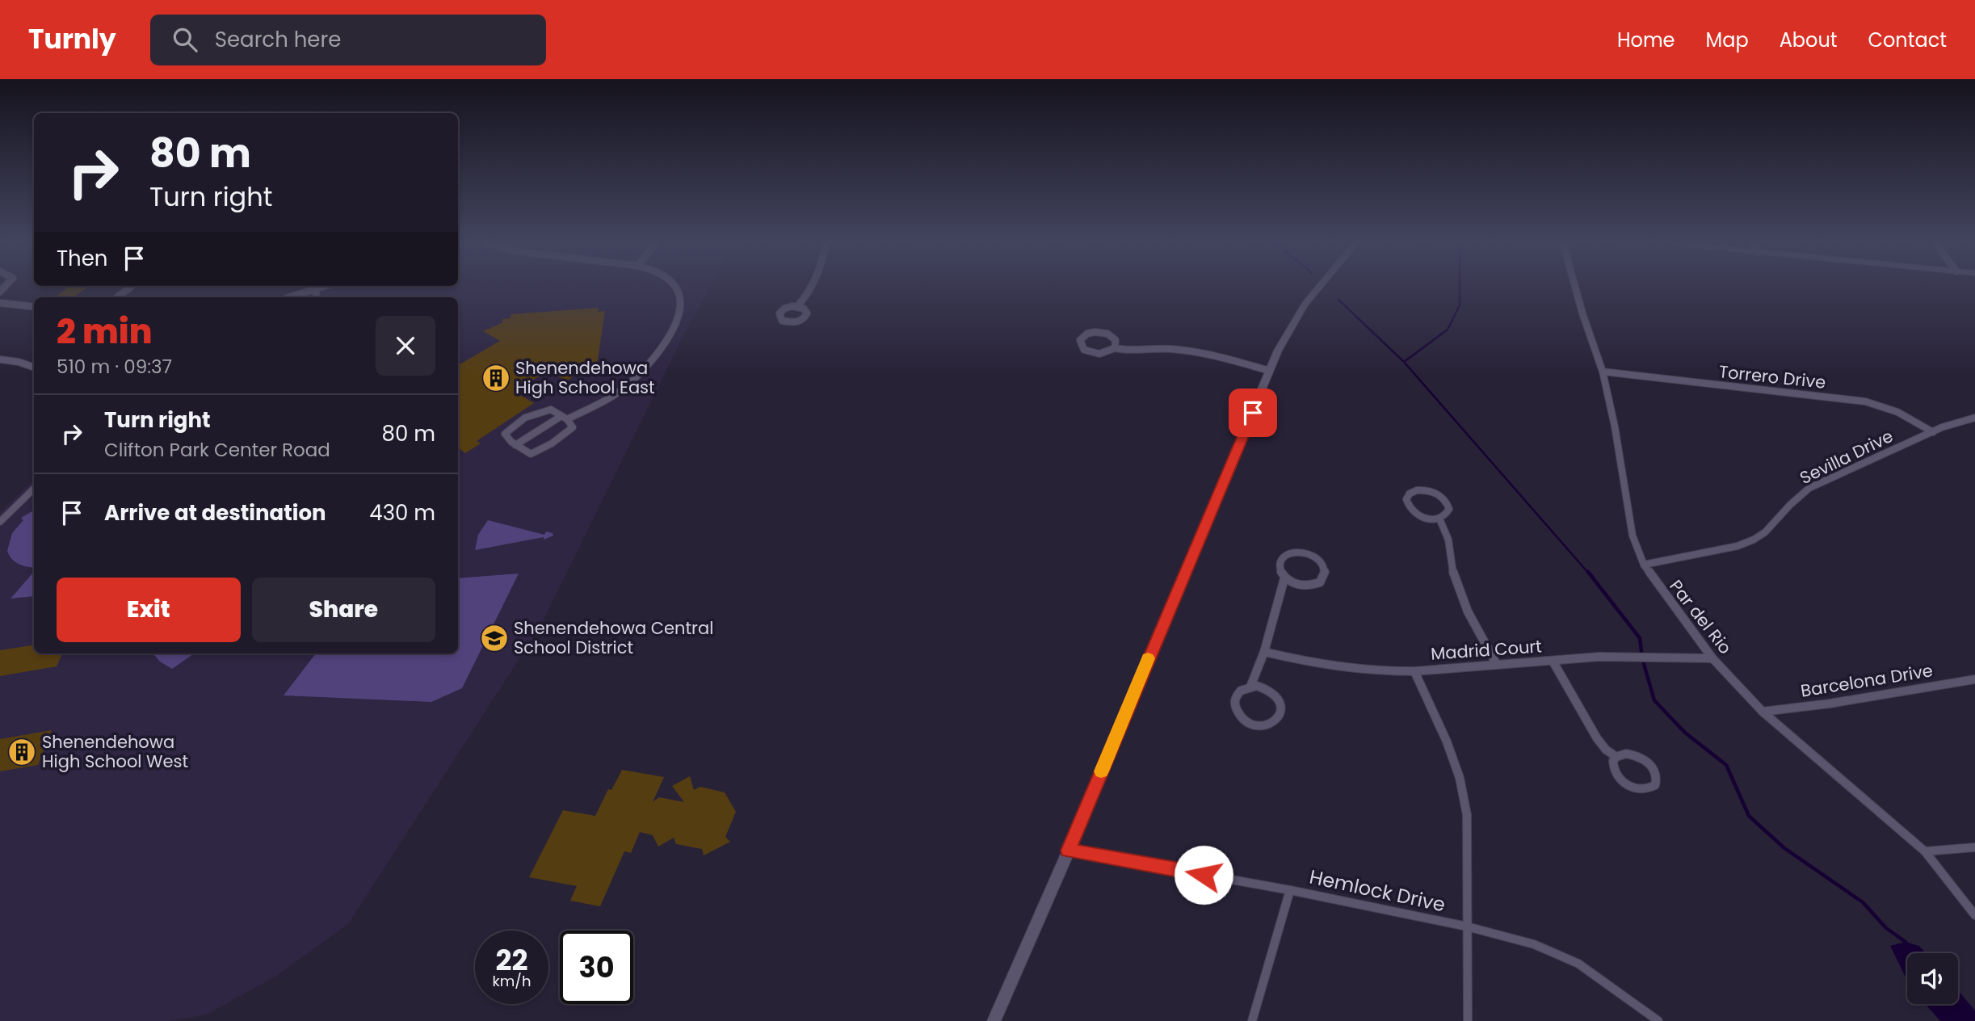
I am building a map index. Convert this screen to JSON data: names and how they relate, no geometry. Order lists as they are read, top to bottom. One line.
{"streets":{"street":["Torrero Drive","Sevilla Drive","Par del Rio","Madrid Court","Barcelona Drive","Hemlock Drive"]},"crossings":[["Torrero Drive","Sevilla Drive"],["Torrero Drive","Par del Rio"],["Sevilla Drive","Par del Rio"],["Par del Rio","Madrid Court"],["Par del Rio","Barcelona Drive"]],"places":{"building":["Shenendehowa High School East","Shenendehowa High School West"],"school or university":["Shenendehowa Central School District"]},"page":{"header":"Turnly","search":"Search here","nav":["Home","Map","About","Contact"],"turn":["80 m","Turn right"],"then":"Then","heading":["2 min","510 m · 09:37"],"list":[{"name":"Turn right","note":"Clifton Park Center Road","value":"80 m"},{"name":"Arrive at destination","value":"430 m"}],"buttons":["Exit","Share"],"speed":"22 km/h","limit":"30"}}
